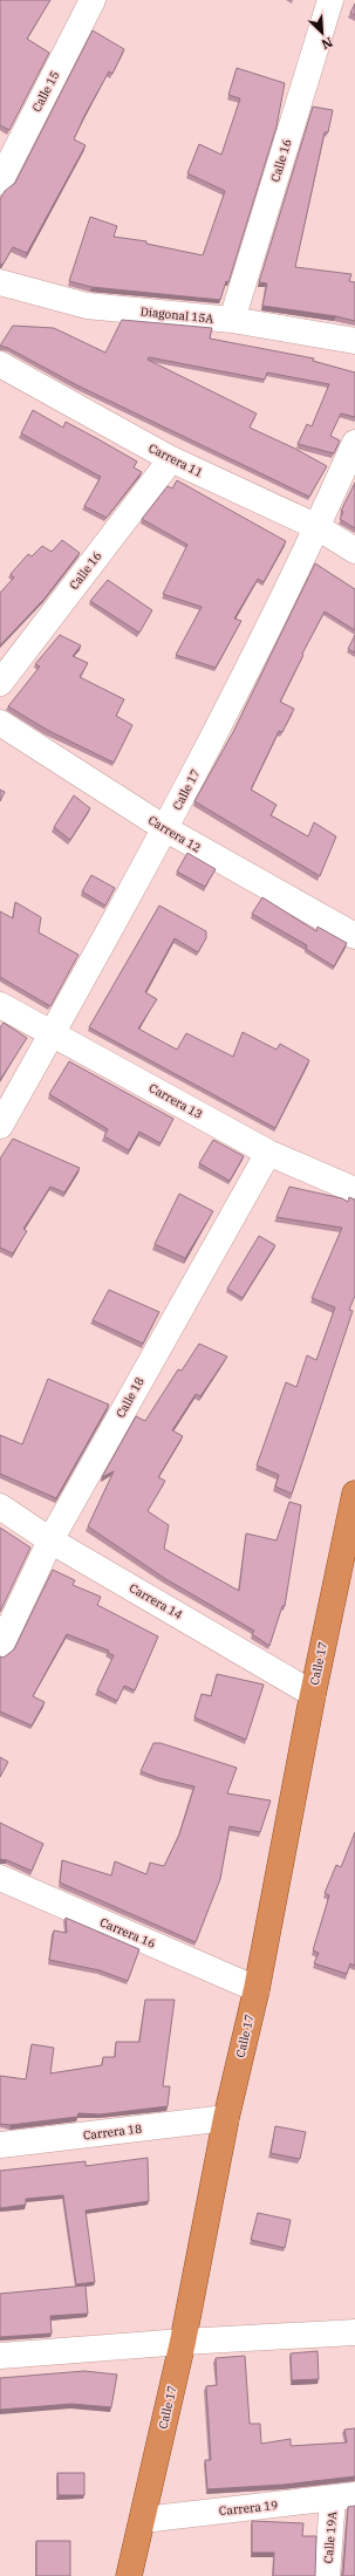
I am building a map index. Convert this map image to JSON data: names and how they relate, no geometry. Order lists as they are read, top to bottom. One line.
{"streets":{"highway":["Calle 17"],"street":["Calle 15","Calle 16","Diagonal 15A","Carrera 11","Carrera 12","Carrera 13","Calle 18","Carrera 14","Carrera 16","Carrera 18","Carrera 19","Calle 19A"]},"crossings":[["Calle 16","Diagonal 15A"],["Calle 16","Carrera 11"],["Carrera 11","Calle 17"],["Calle 17","Carrera 12"],["Calle 17","Carrera 13"],["Calle 17","Carrera 14"],["Calle 17","Carrera 16"],["Calle 17","Carrera 18"],["Calle 17","Carrera 19"],["Carrera 13","Calle 18"],["Calle 18","Carrera 14"],["Carrera 19","Calle 19A"]],"north":"bottom right"}
